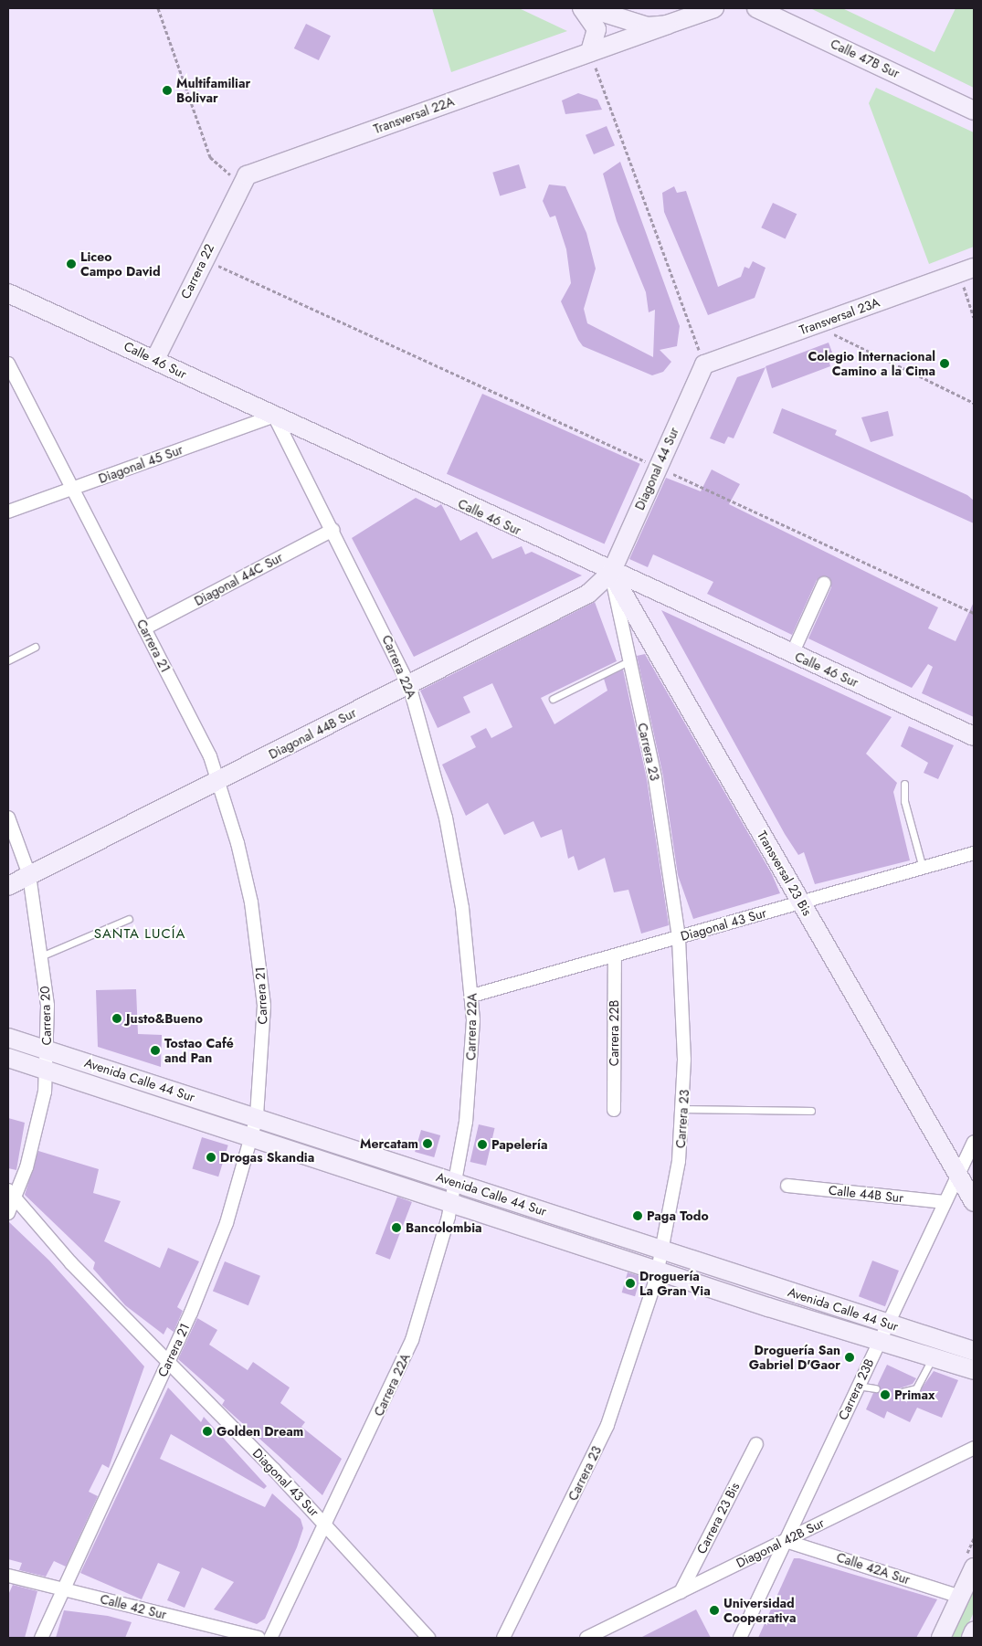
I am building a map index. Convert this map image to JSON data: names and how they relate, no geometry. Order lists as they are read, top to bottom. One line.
{"streets":{"street":["Calle 47B Sur","Transversal 22A","Carrera 22","Transversal 23A","Calle 46 Sur","Diagonal 45 Sur","Diagonal 44 Sur","Diagonal 44C Sur","Carrera 21","Carrera 22A","Diagonal 44B Sur","Carrera 23","Transversal 23 Bis","Diagonal 43 Sur","Carrera 20","Carrera 22B","Avenida Calle 44 Sur","Calle 44B Sur","Carrera 23B","Carrera 23 Bis","Diagonal 42B Sur","Calle 42A Sur","Calle 42 Sur"]},"crossings":[["Transversal 22A","Carrera 22"],["Carrera 22","Calle 46 Sur"],["Transversal 23A","Diagonal 44 Sur"],["Calle 46 Sur","Diagonal 45 Sur"],["Calle 46 Sur","Diagonal 44 Sur"],["Calle 46 Sur","Carrera 22A"],["Calle 46 Sur","Diagonal 44B Sur"],["Calle 46 Sur","Carrera 23"],["Calle 46 Sur","Transversal 23 Bis"],["Diagonal 45 Sur","Carrera 21"],["Diagonal 45 Sur","Carrera 22A"],["Diagonal 44 Sur","Diagonal 44B Sur"],["Diagonal 44 Sur","Carrera 23"],["Diagonal 44 Sur","Transversal 23 Bis"],["Diagonal 44C Sur","Carrera 21"],["Diagonal 44C Sur","Carrera 22A"],["Carrera 21","Diagonal 44B Sur"],["Carrera 21","Diagonal 43 Sur"],["Carrera 21","Avenida Calle 44 Sur"],["Carrera 21","Calle 42 Sur"],["Carrera 22A","Diagonal 44B Sur"],["Carrera 22A","Diagonal 43 Sur"],["Carrera 22A","Avenida Calle 44 Sur"],["Diagonal 44B Sur","Carrera 23"],["Diagonal 44B Sur","Transversal 23 Bis"],["Diagonal 44B Sur","Carrera 20"],["Carrera 23","Transversal 23 Bis"],["Carrera 23","Diagonal 43 Sur"],["Carrera 23","Avenida Calle 44 Sur"],["Transversal 23 Bis","Diagonal 43 Sur"],["Transversal 23 Bis","Carrera 23B"],["Diagonal 43 Sur","Carrera 20"],["Diagonal 43 Sur","Carrera 22B"],["Carrera 20","Avenida Calle 44 Sur"],["Avenida Calle 44 Sur","Carrera 23B"],["Calle 44B Sur","Carrera 23B"],["Carrera 23B","Diagonal 42B Sur"],["Carrera 23B","Calle 42A Sur"],["Carrera 23 Bis","Diagonal 42B Sur"],["Diagonal 42B Sur","Calle 42A Sur"]],"districts":["SANTA LUCÍA"],"places":["Multifamiliar Bolivar","Liceo Campo David","Colegio Internacional Camino a la Cima","Justo&Bueno","Tostao Café and Pan","Mercatam","Papelería","Drogas Skandia","Paga Todo","Bancolombia","Droguería La Gran Via","Droguería San Gabriel D'Gaor","Primax","Golden Dream","Universidad Cooperativa"]}
